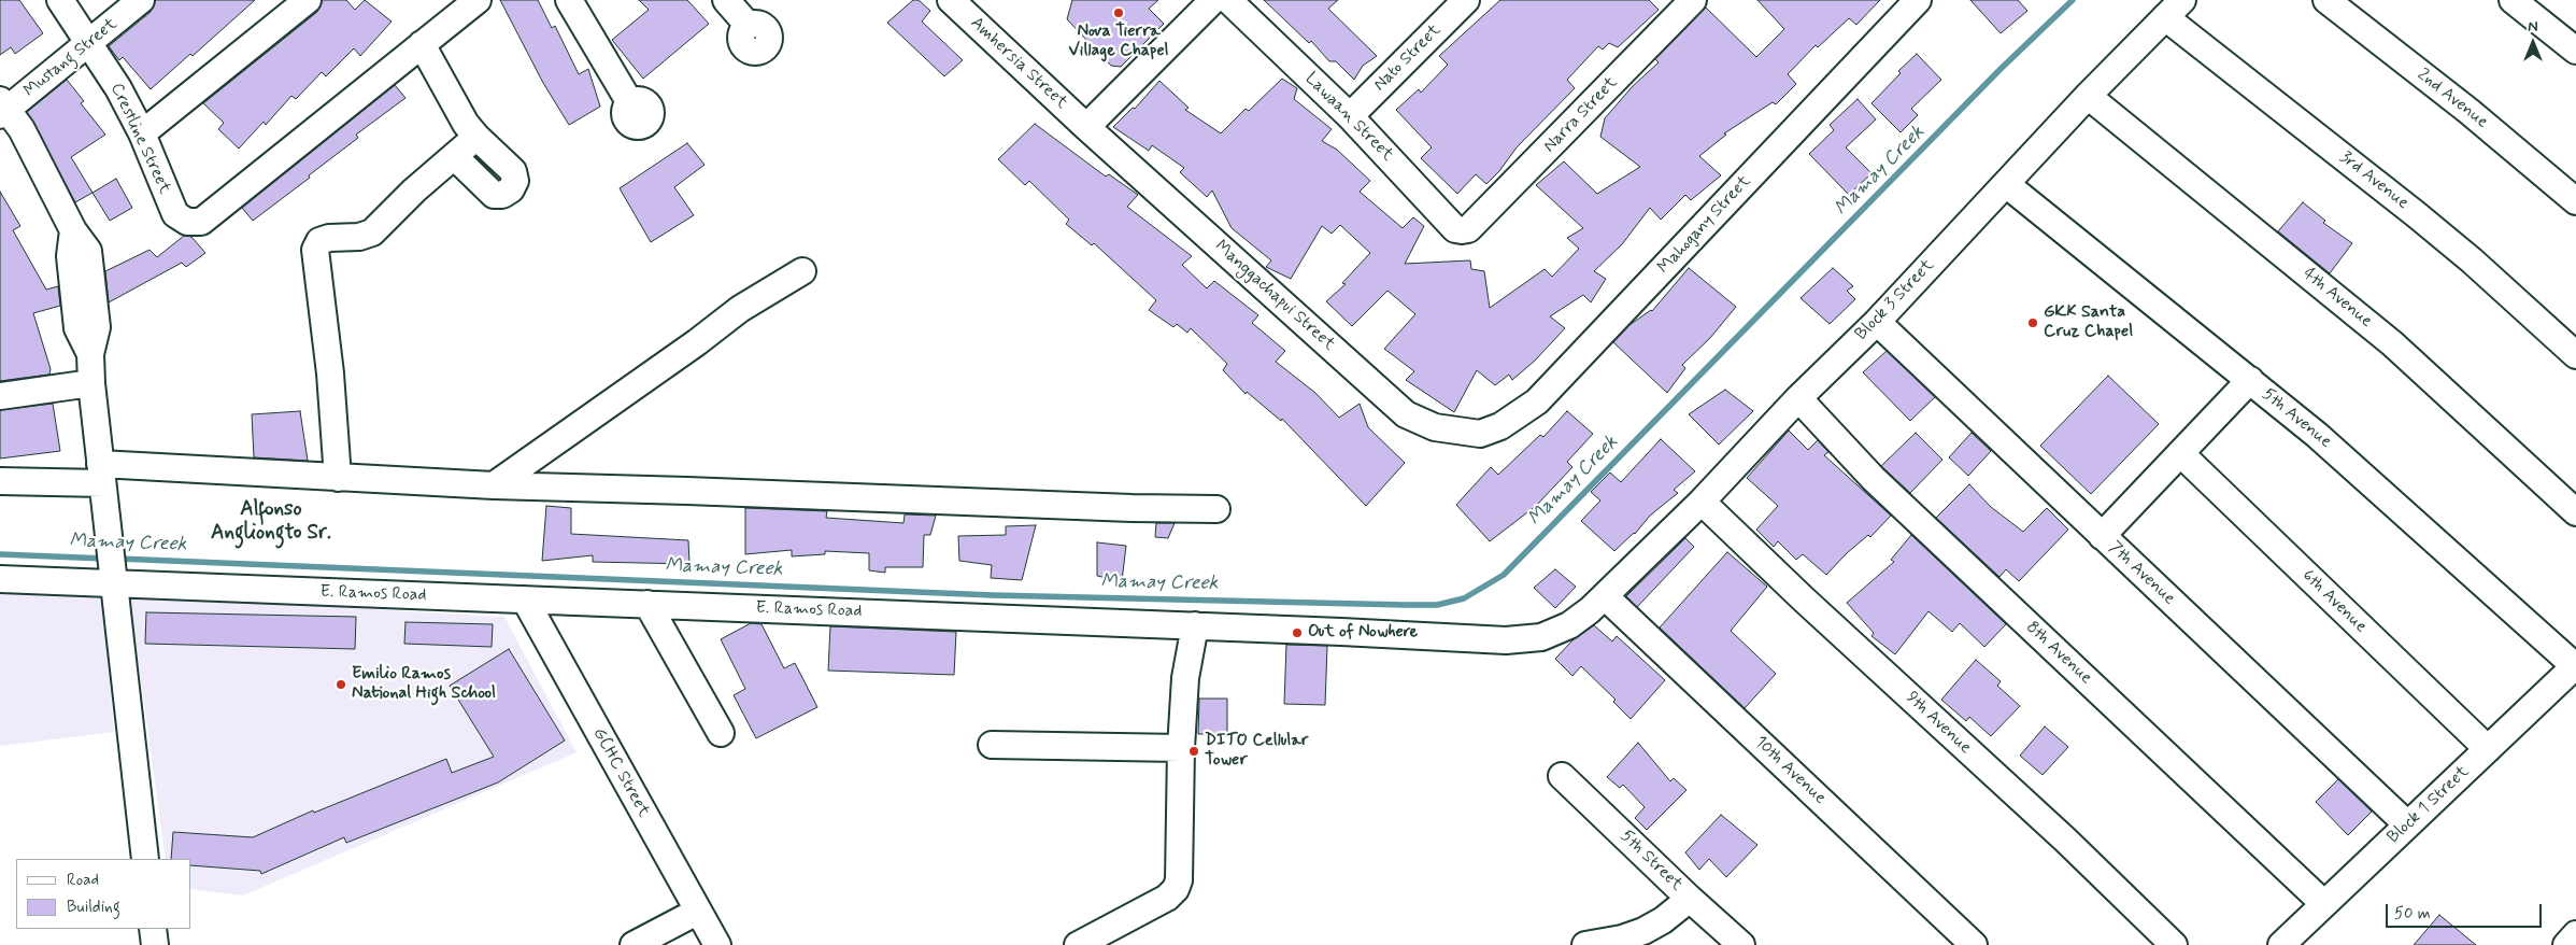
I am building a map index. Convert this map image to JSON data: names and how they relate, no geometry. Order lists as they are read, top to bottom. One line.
{"streets":{"street":["Mustang Street","Nato Street","Amhersia Street","2nd Avenue","Narra Street","Lawaan Street","Crestline Street","3rd Avenue","Mahogany Street","Manggachapui Street","4th Avenue","Block 3 Street","5th Avenue","7th Avenue","E. Ramos Road","6th Avenue","8th Avenue","9th Avenue","10th Avenue","GCHC Street","Block 1 Street","5th Street"]},"crossings":[["Mustang Street","Crestline Street"],["Nato Street","Lawaan Street"],["Amhersia Street","Manggachapui Street"],["Narra Street","Lawaan Street"],["3rd Avenue","Block 3 Street"],["Mahogany Street","Manggachapui Street"],["4th Avenue","Block 3 Street"],["Block 3 Street","5th Avenue"],["Block 3 Street","7th Avenue"],["Block 3 Street","E. Ramos Road"],["Block 3 Street","8th Avenue"],["Block 3 Street","9th Avenue"],["Block 3 Street","10th Avenue"],["5th Avenue","Block 1 Street"],["7th Avenue","Block 1 Street"],["E. Ramos Road","10th Avenue"],["E. Ramos Road","GCHC Street"],["6th Avenue","Block 1 Street"],["8th Avenue","Block 1 Street"]],"districts":["Alfonso Angliongto Sr."],"water":["Mamay Creek"],"places":["Nova Tierra Village Chapel","GKK Santa Cruz Chapel","Out of Nowhere","Emilio Ramos National High School","DITO Cellular Tower"],"legend":["Road","Building"],"scale_bar":"50 m","north":"top"}
